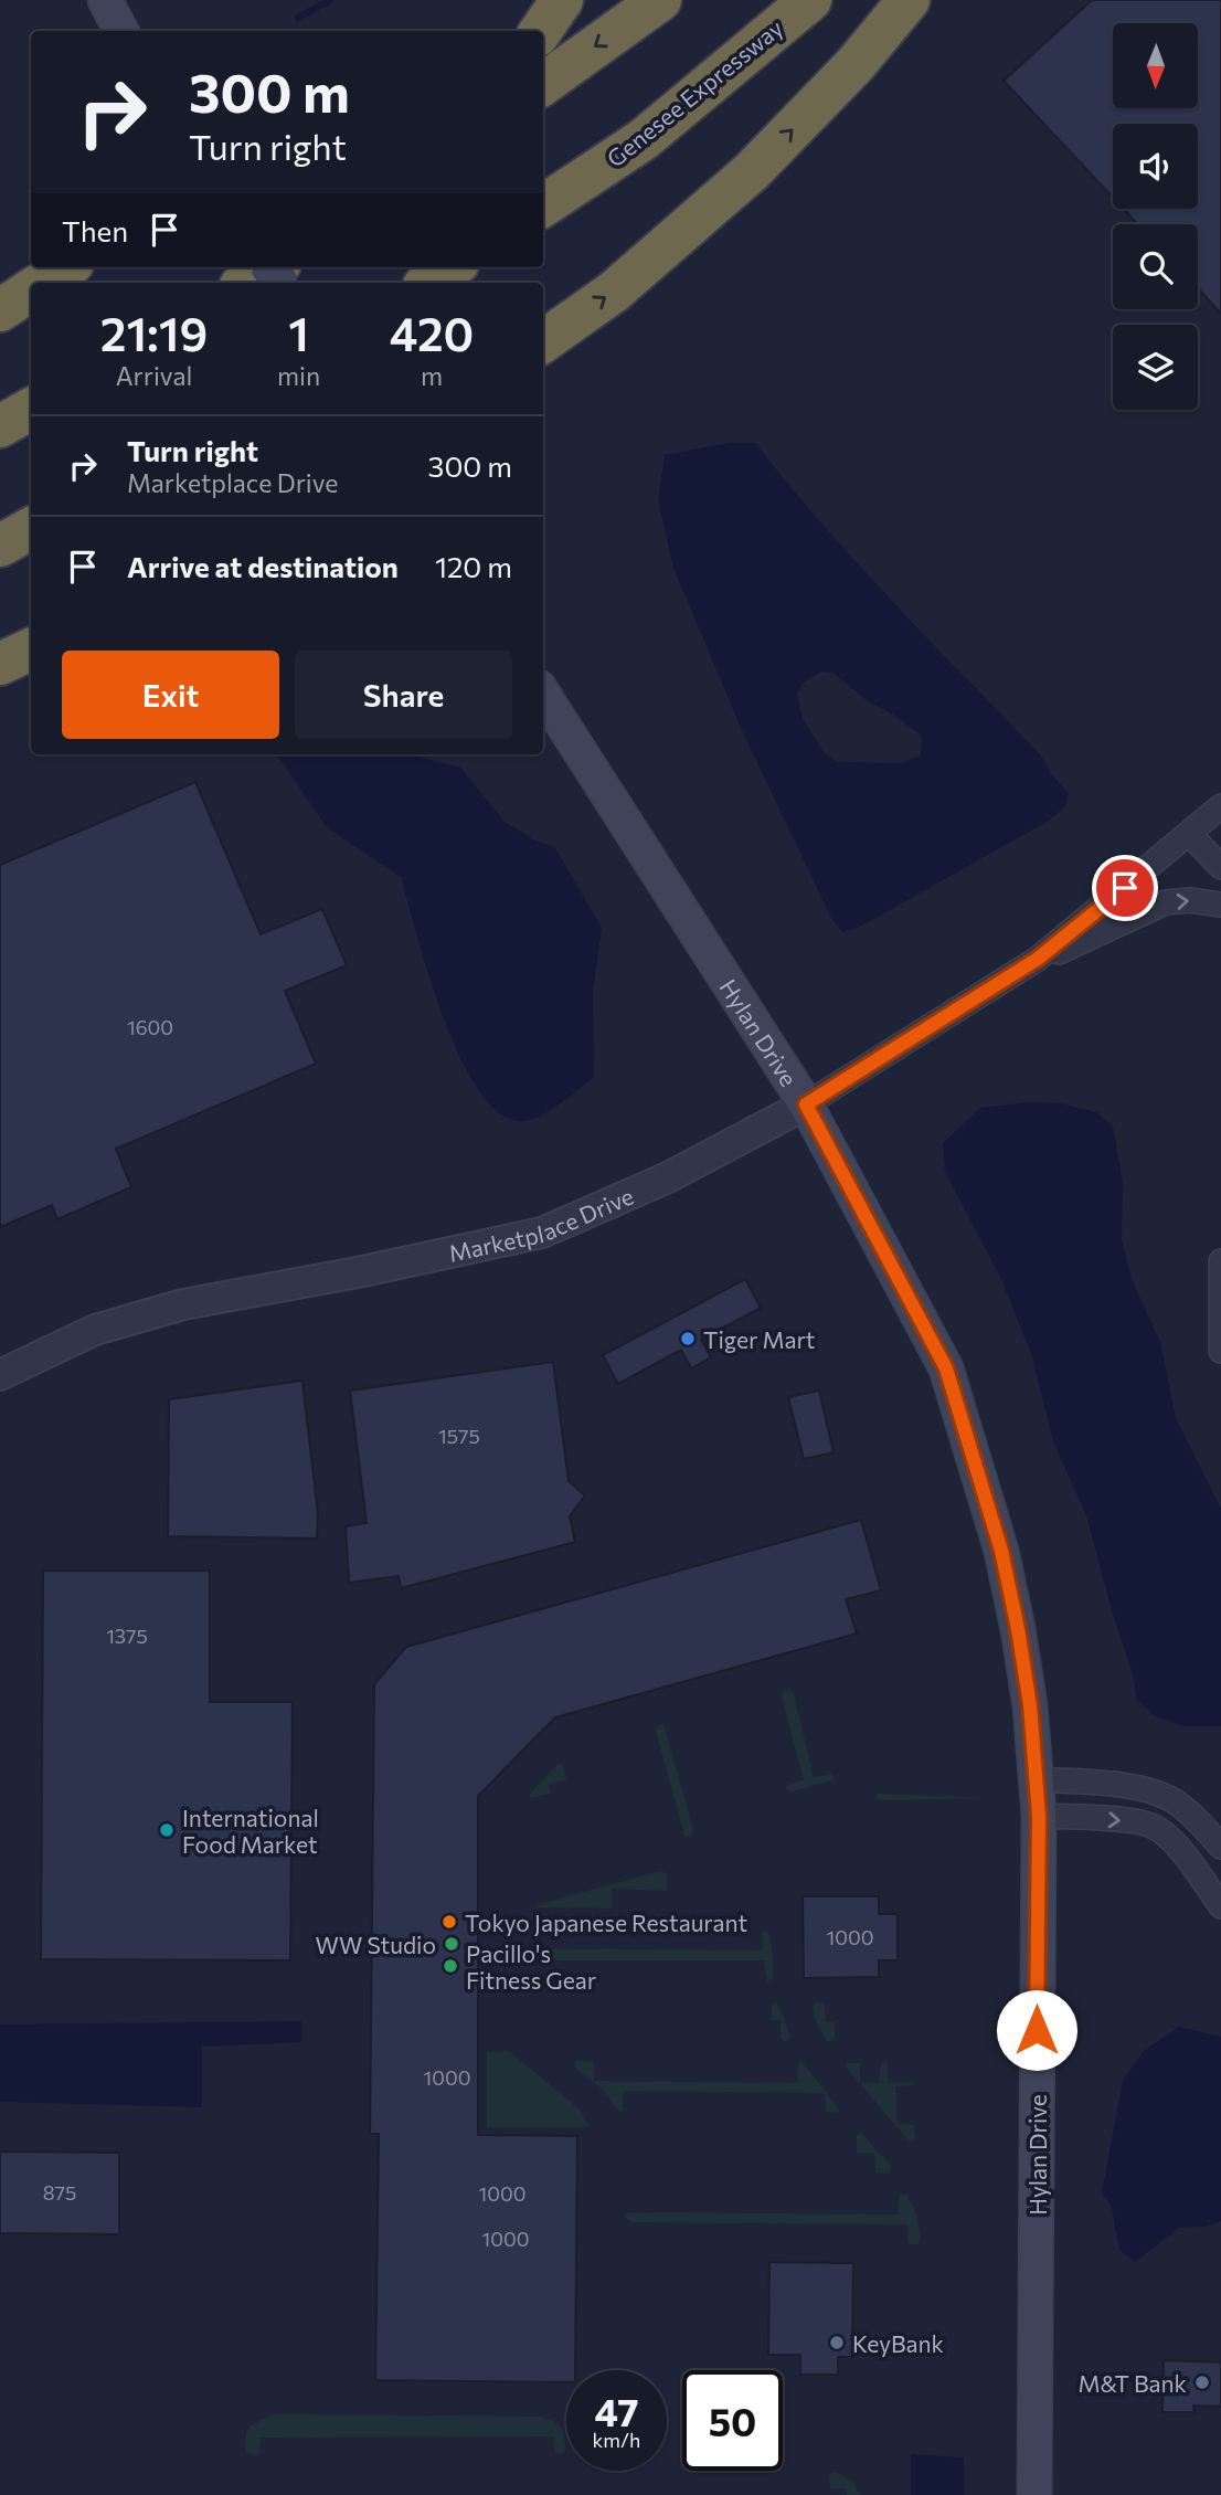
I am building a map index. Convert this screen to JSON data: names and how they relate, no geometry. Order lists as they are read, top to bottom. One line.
{"streets":{"highway":["Genesee Expressway"],"main road":["Hylan Drive"],"street":["Marketplace Drive"]},"crossings":[["Hylan Drive","Marketplace Drive"]],"places":["Tiger Mart","International Food Market","Tokyo Japanese Restaurant","WW Studio","Pacillo's Fitness Gear","KeyBank","M&T Bank"],"house_numbers":["1600","1575","1375","1000","1000","875","1000","1000"],"north":"bottom","page":{"turn":["300 m","Turn right"],"then":"Then","eta":["21:19","Arrival","1","min","420","m"],"list":[{"name":"Turn right","note":"Marketplace Drive","value":"300 m"},{"name":"Arrive at destination","value":"120 m"}],"buttons":["Exit","Share"],"speed":"47 km/h","limit":"50"}}
